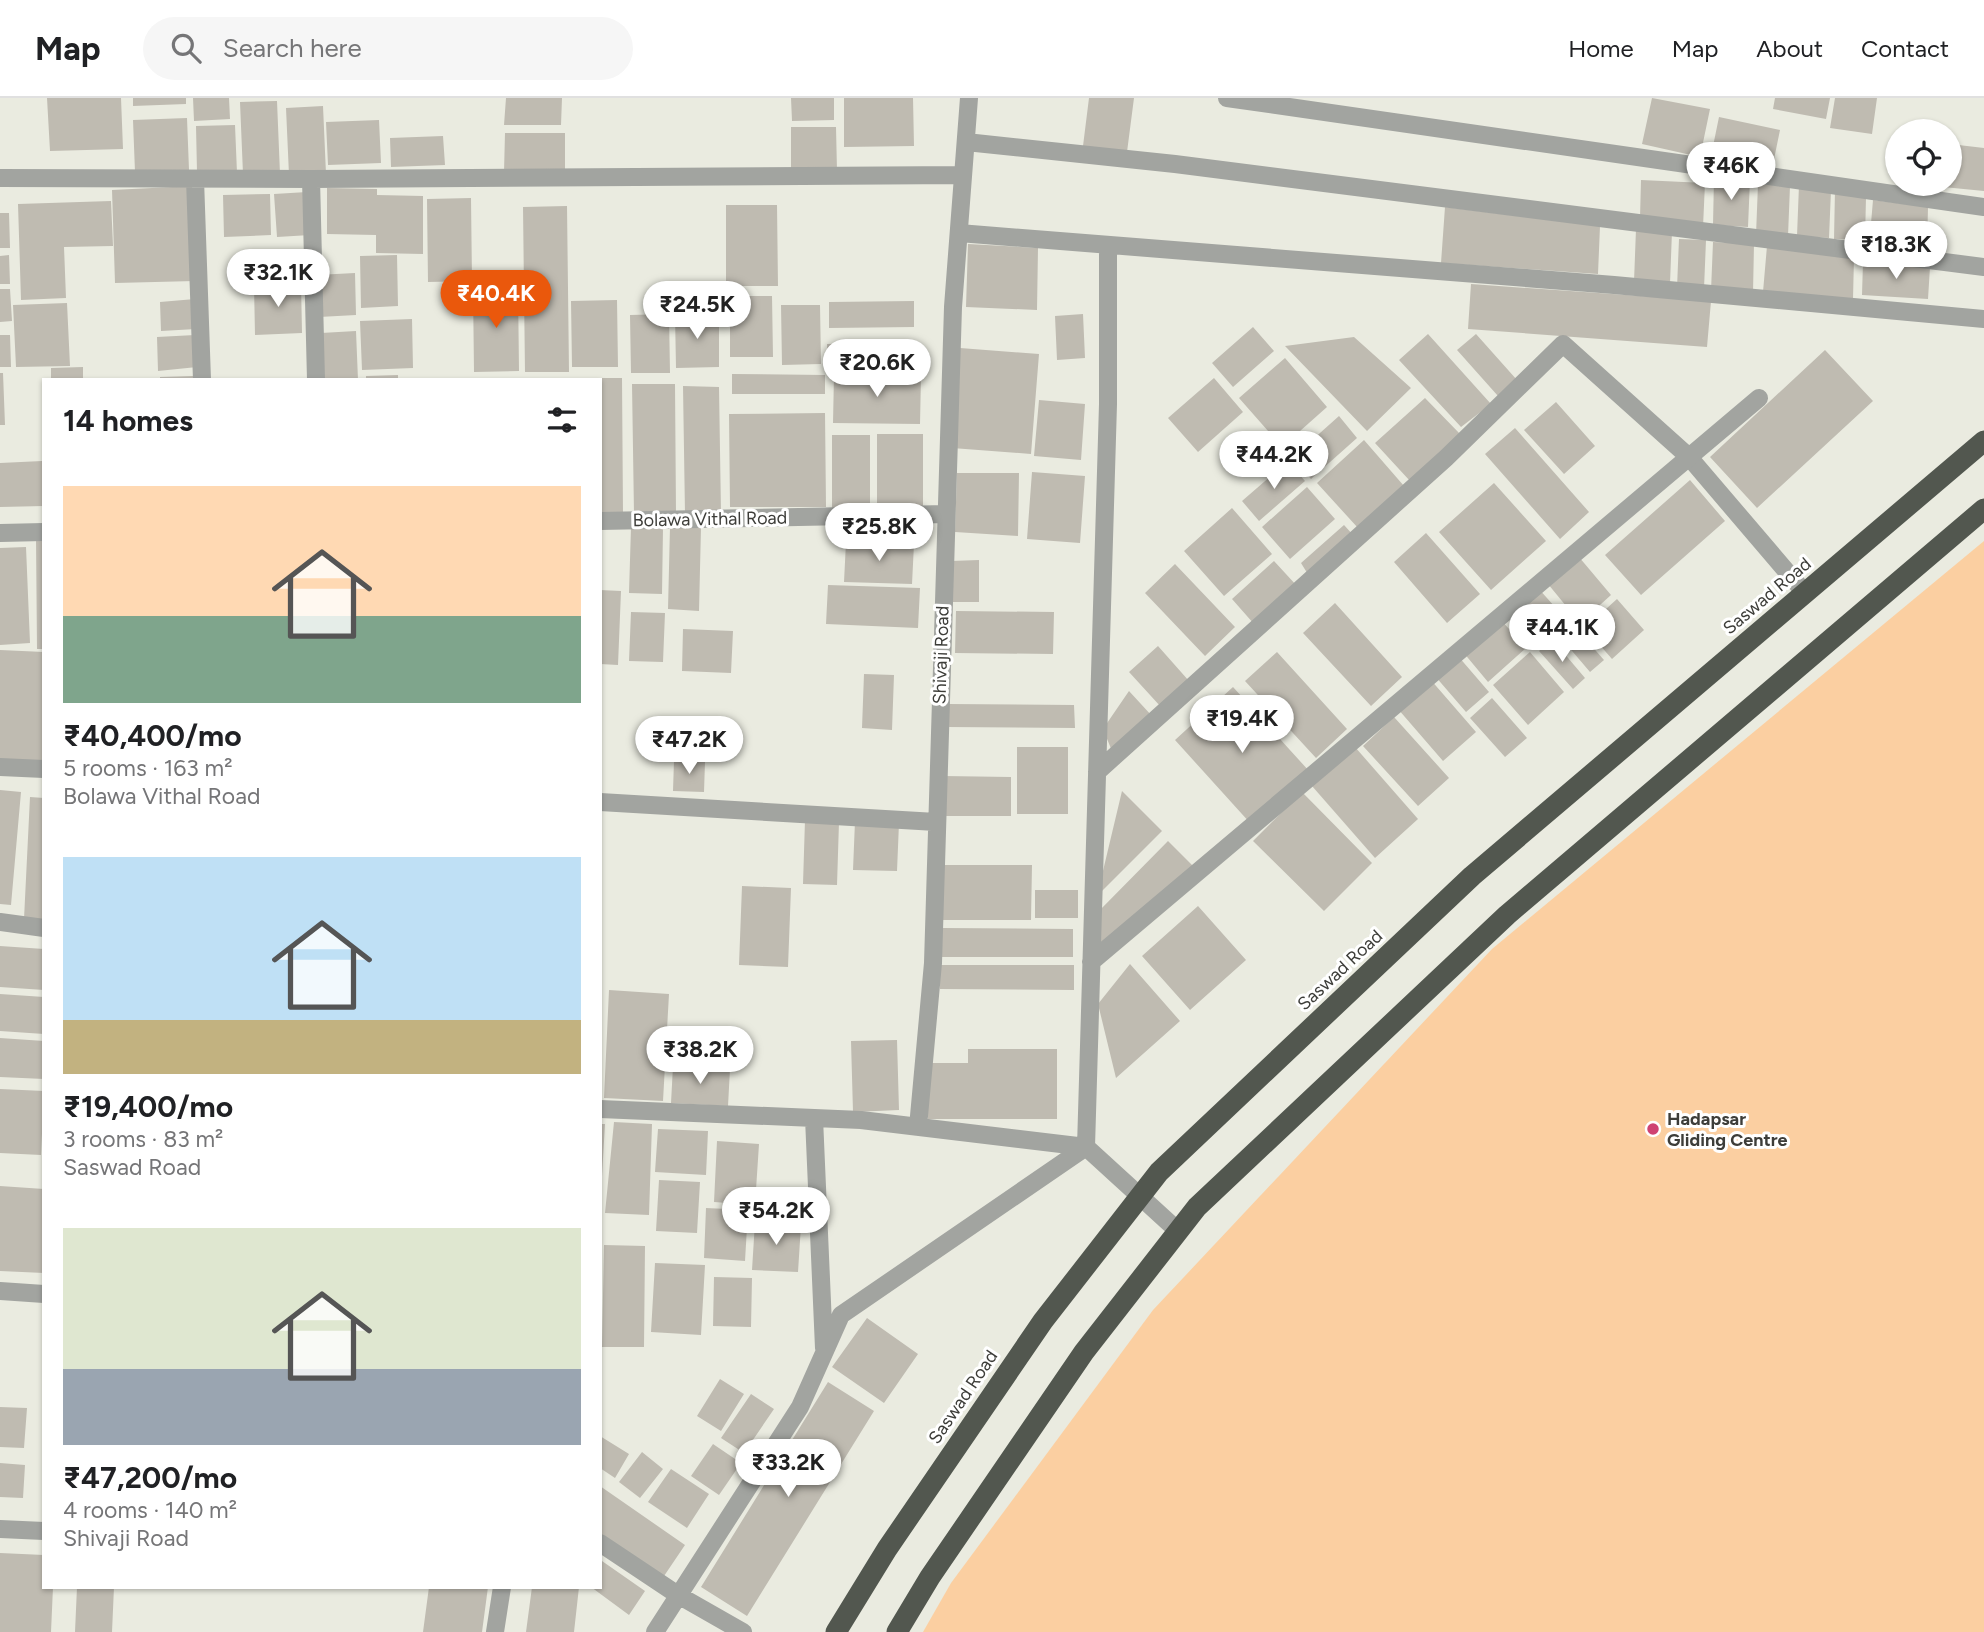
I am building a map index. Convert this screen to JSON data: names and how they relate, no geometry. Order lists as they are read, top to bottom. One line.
{"streets":{"highway":["Saswad Road"],"street":["Bolawa Vithal Road","Shivaji Road"]},"crossings":[["Bolawa Vithal Road","Shivaji Road"]],"places":["Hadapsar Gliding Centre"],"page":{"header":"Map","search":"Search here","nav":["Home","Map","About","Contact"],"price":["₹46K","₹18.3K","₹32.1K","₹40.4K","₹24.5K","₹20.6K","₹44.2K","₹25.8K","₹44.1K","₹19.4K","₹47.2K","₹38.2K","₹54.2K","₹33.2K"],"heading":"14 homes","list":[{"name":"₹40,400/mo","note":"5 rooms · 163 m² · Bolawa Vithal Road"},{"name":"₹19,400/mo","note":"3 rooms · 83 m² · Saswad Road"},{"name":"₹47,200/mo","note":"4 rooms · 140 m² · Shivaji Road"}]}}
